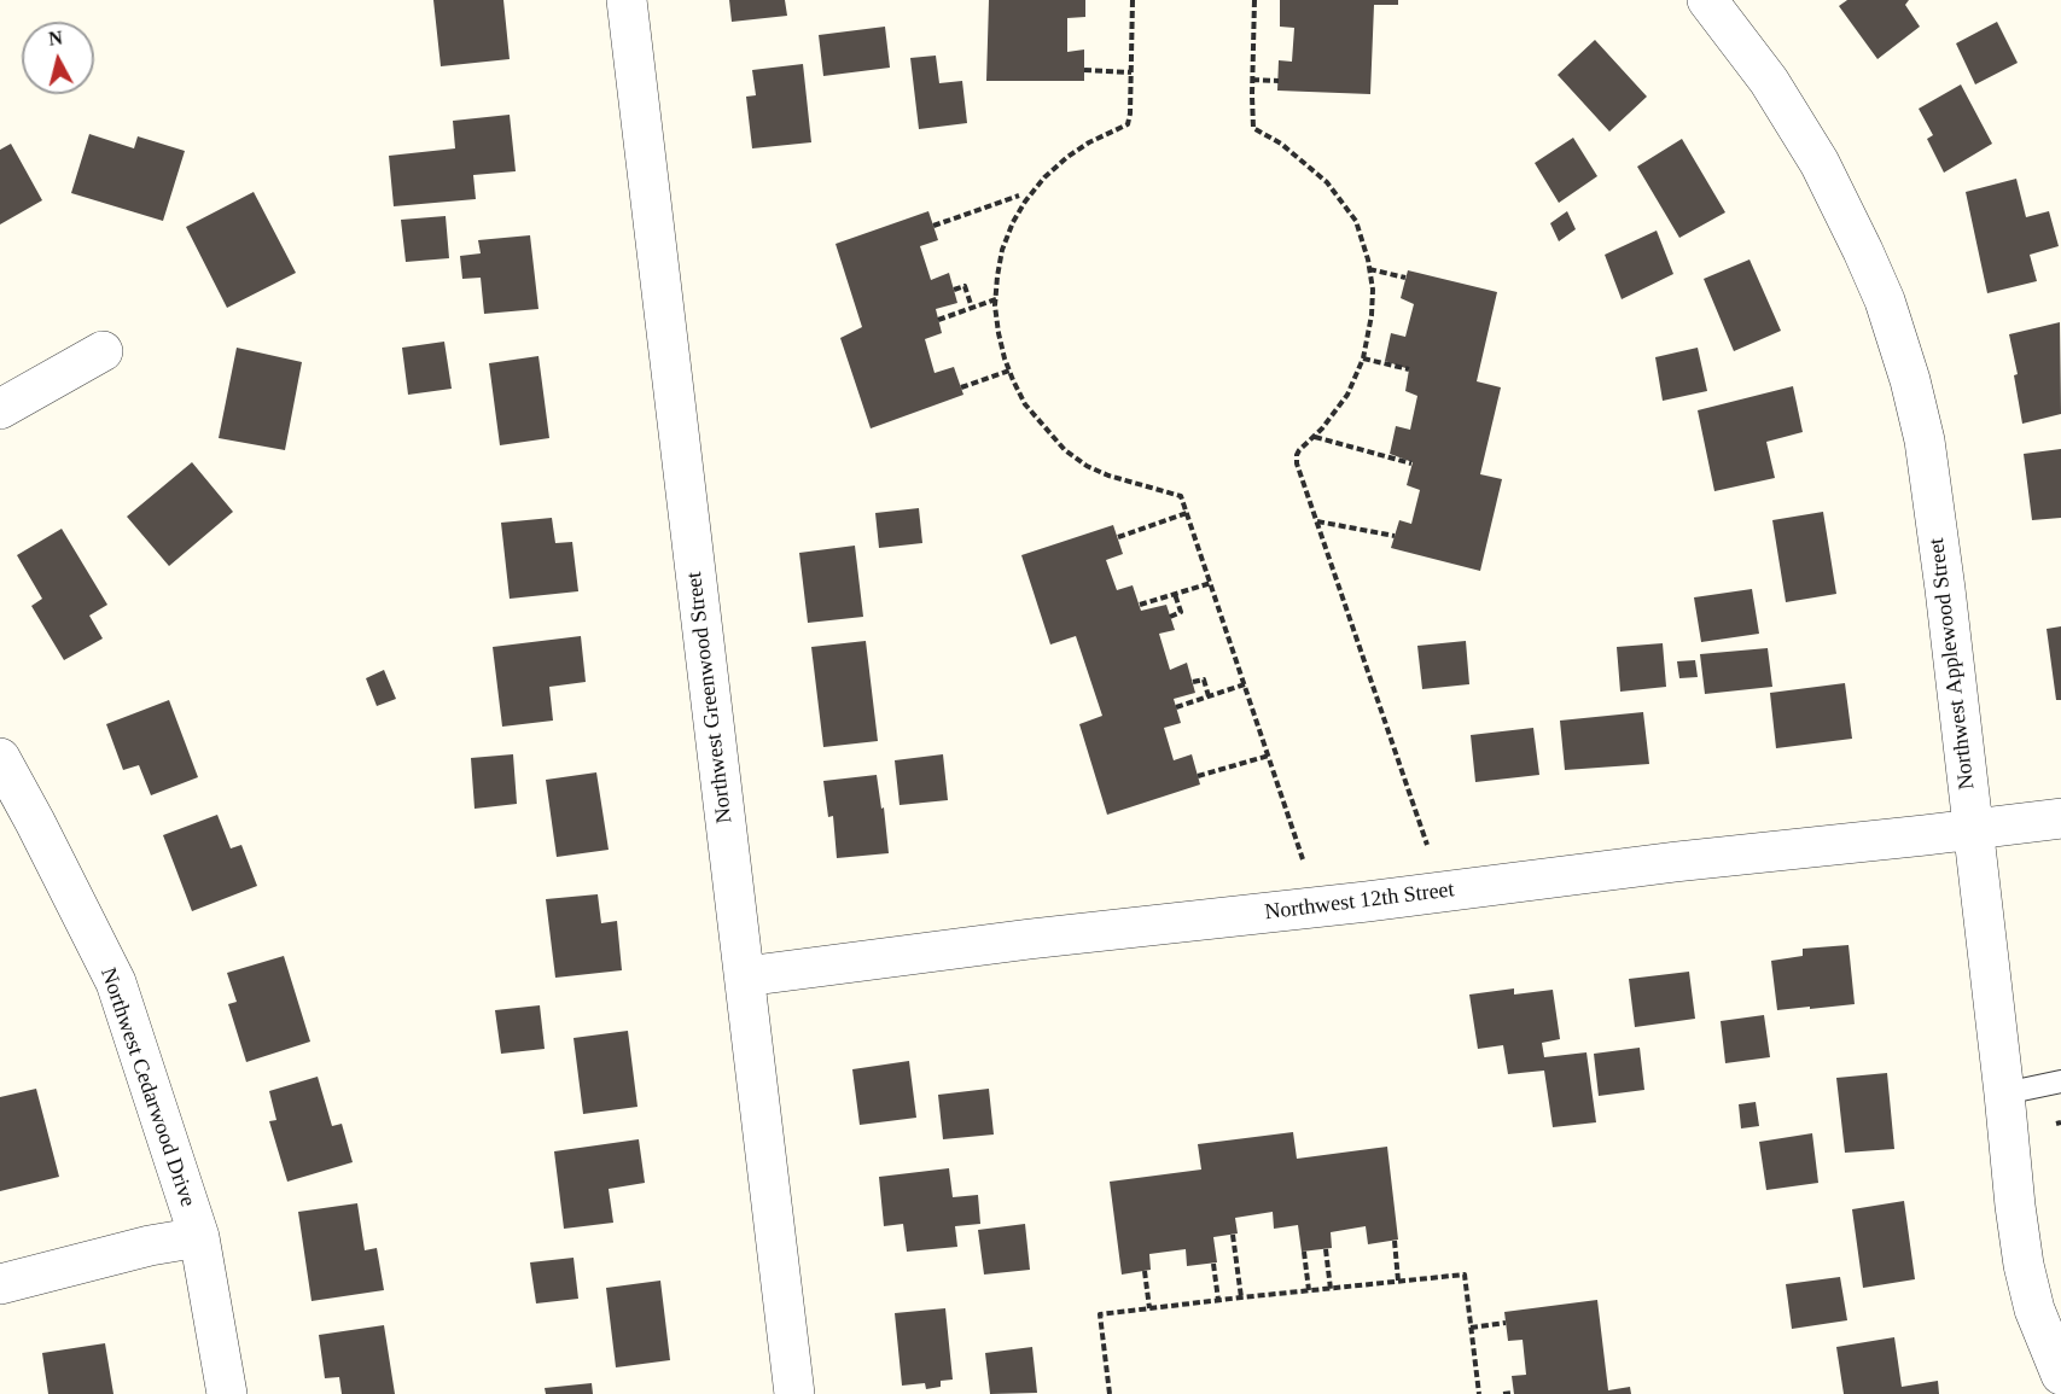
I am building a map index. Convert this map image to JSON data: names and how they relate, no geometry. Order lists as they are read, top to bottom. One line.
{"streets":{"street":["Northwest Applewood Street","Northwest Greenwood Street","Northwest 12th Street","Northwest Cedarwood Drive"]},"crossings":[["Northwest Applewood Street","Northwest 12th Street"],["Northwest Greenwood Street","Northwest 12th Street"]],"north":"top"}
